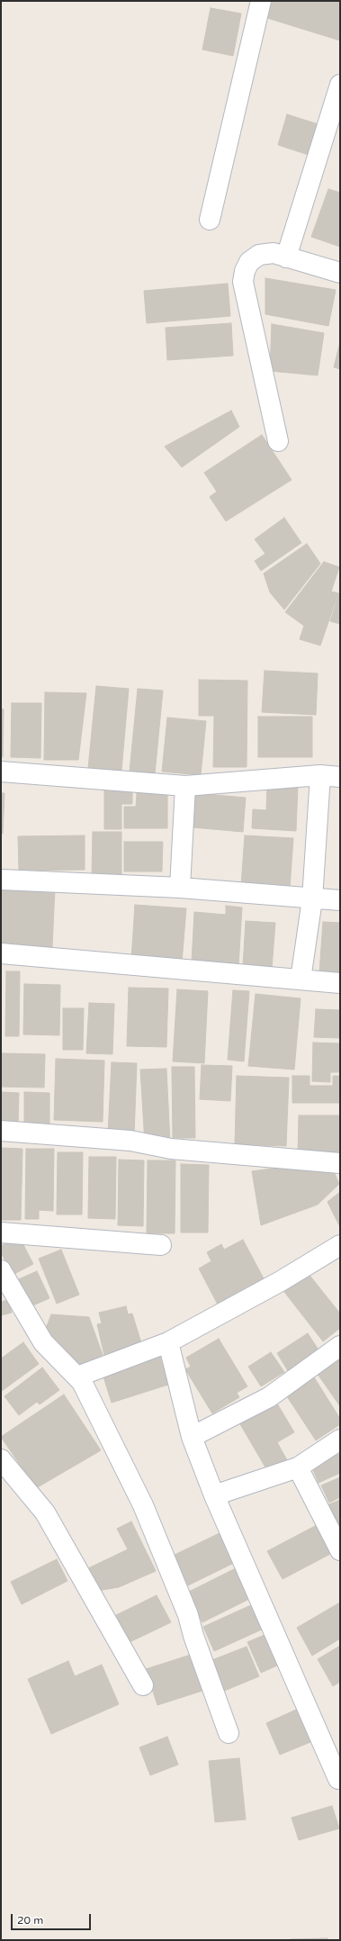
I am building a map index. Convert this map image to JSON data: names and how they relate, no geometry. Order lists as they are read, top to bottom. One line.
{"scale_bar":"20 m"}
